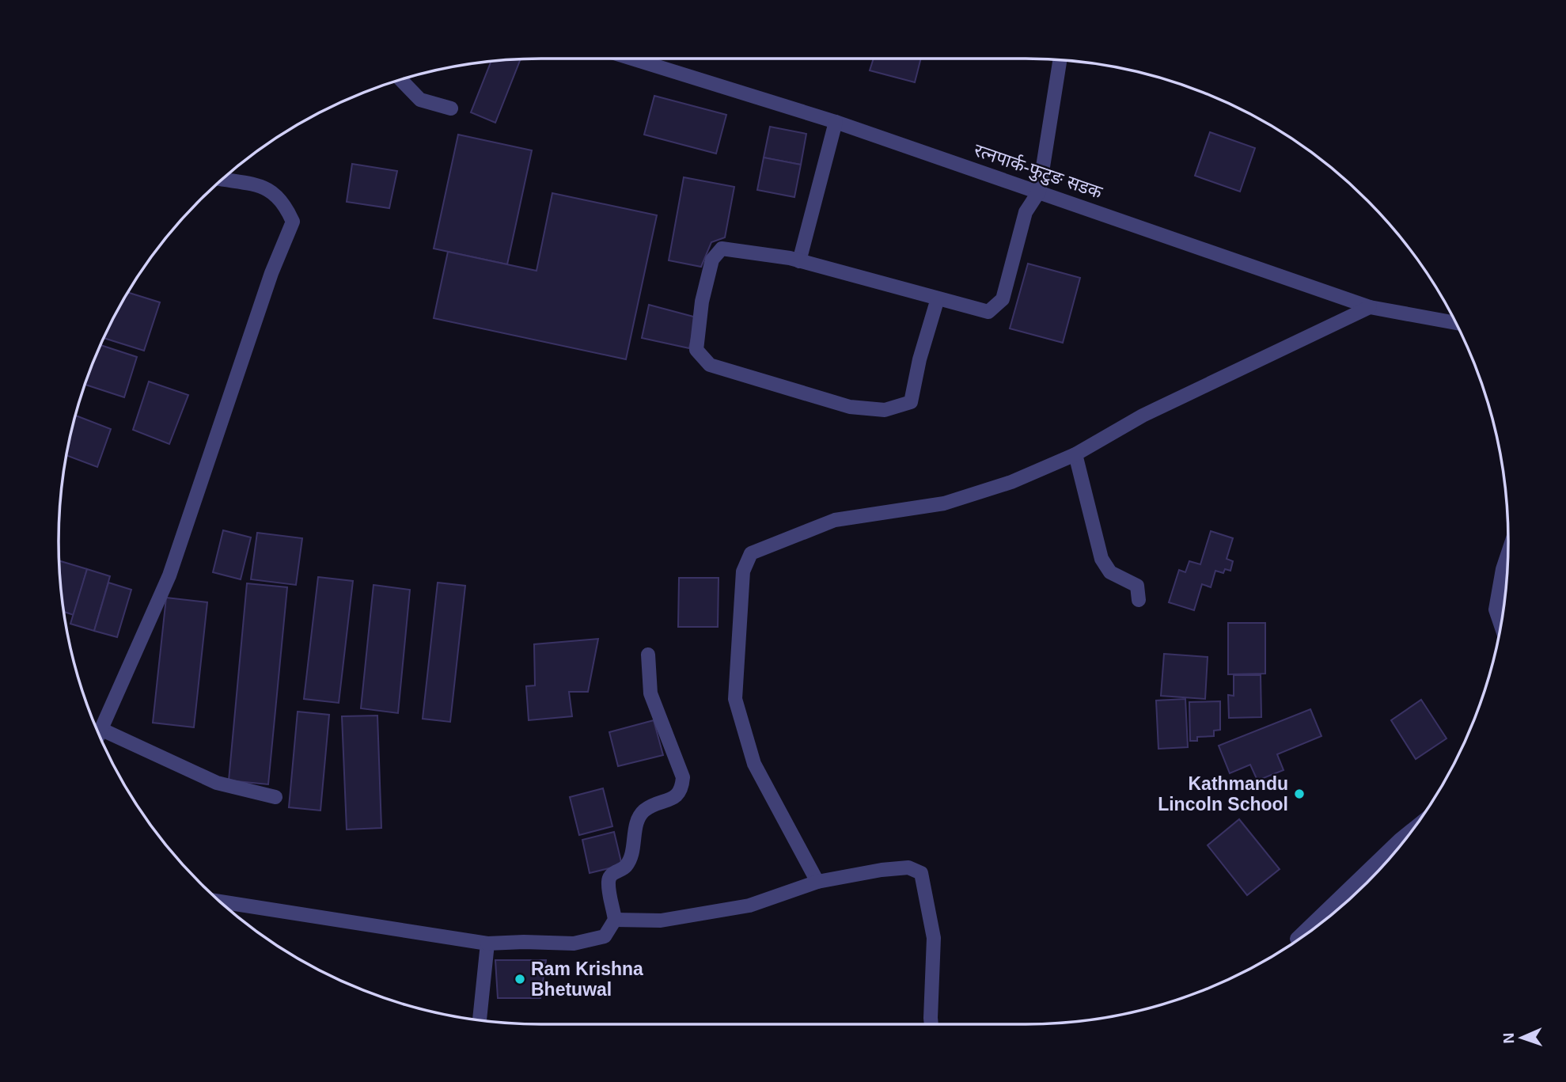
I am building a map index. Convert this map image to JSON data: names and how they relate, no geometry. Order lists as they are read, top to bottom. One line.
{"streets":{"street":["रत्नपार्क-फुटुङ सडक"]},"places":["Kathmandu Lincoln School","Ram Krishna Bhetuwal"],"north":"left"}
